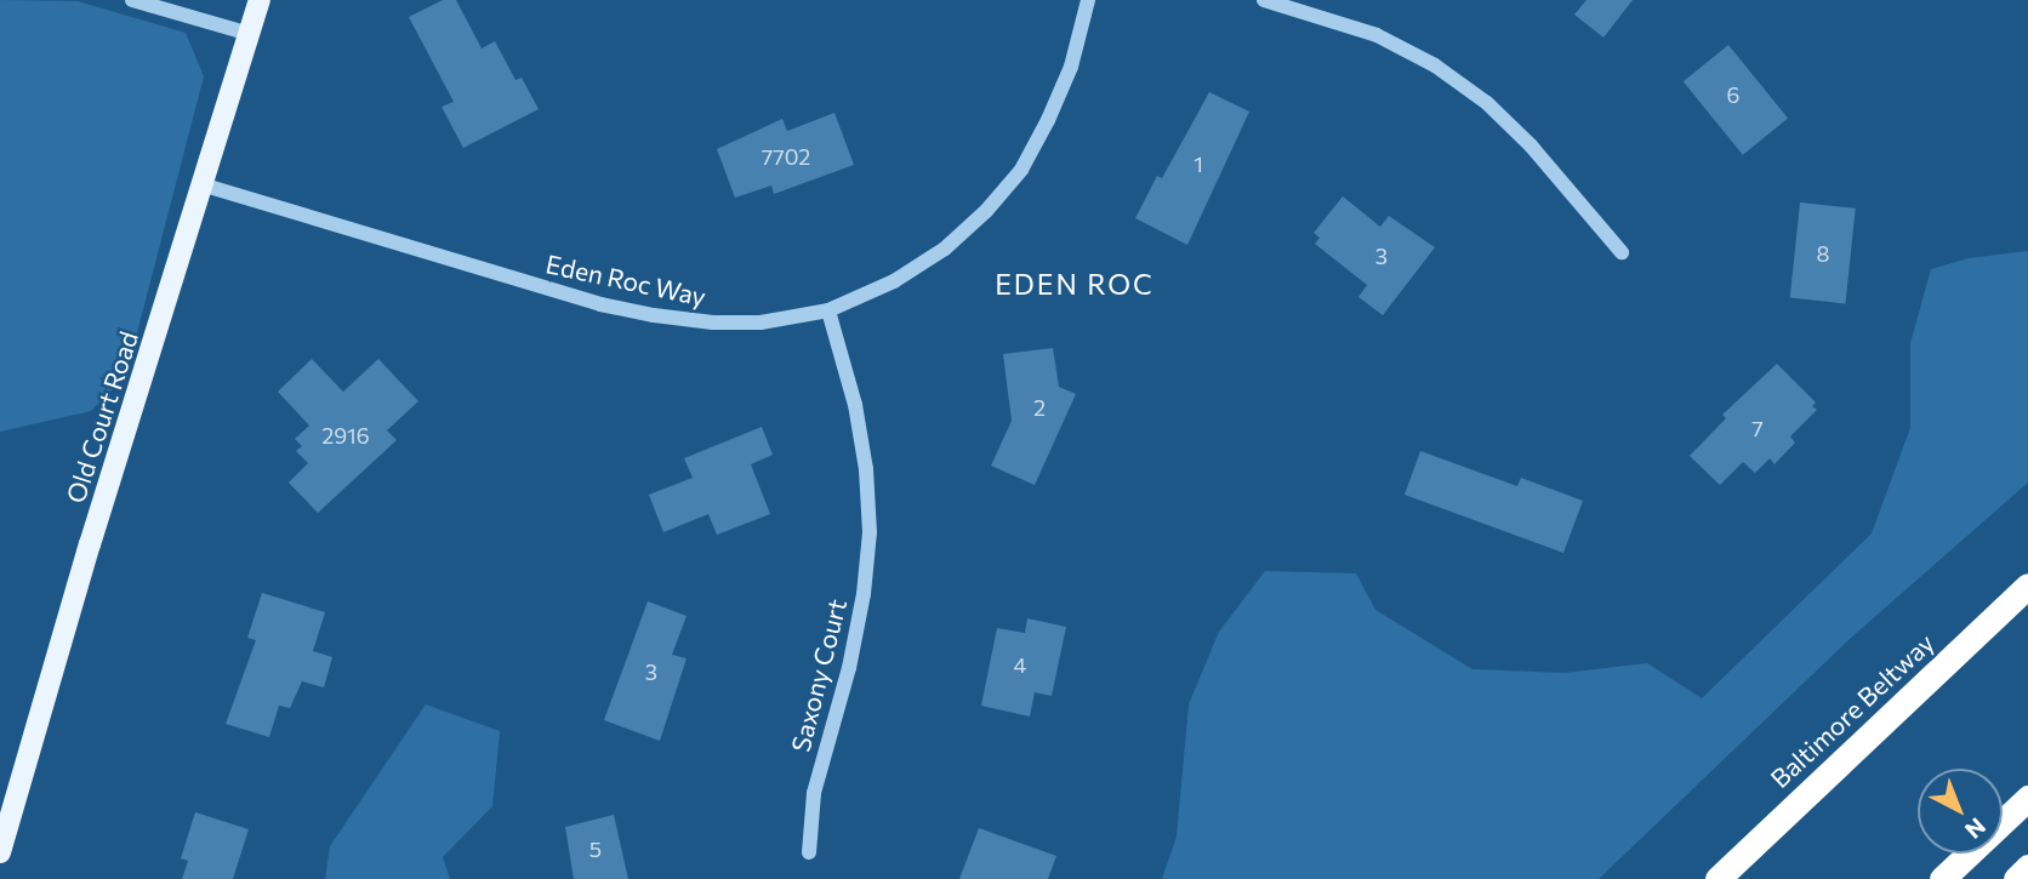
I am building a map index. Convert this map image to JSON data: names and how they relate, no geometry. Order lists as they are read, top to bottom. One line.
{"streets":{"highway":["Baltimore Beltway"],"main road":["Old Court Road"],"street":["Eden Roc Way","Saxony Court"]},"crossings":[["Eden Roc Way","Old Court Road"],["Eden Roc Way","Saxony Court"]],"districts":["EDEN ROC"],"house_numbers":["6","7702","1","8","3","2","7","2916","4","3","5"],"north":"bottom right"}
